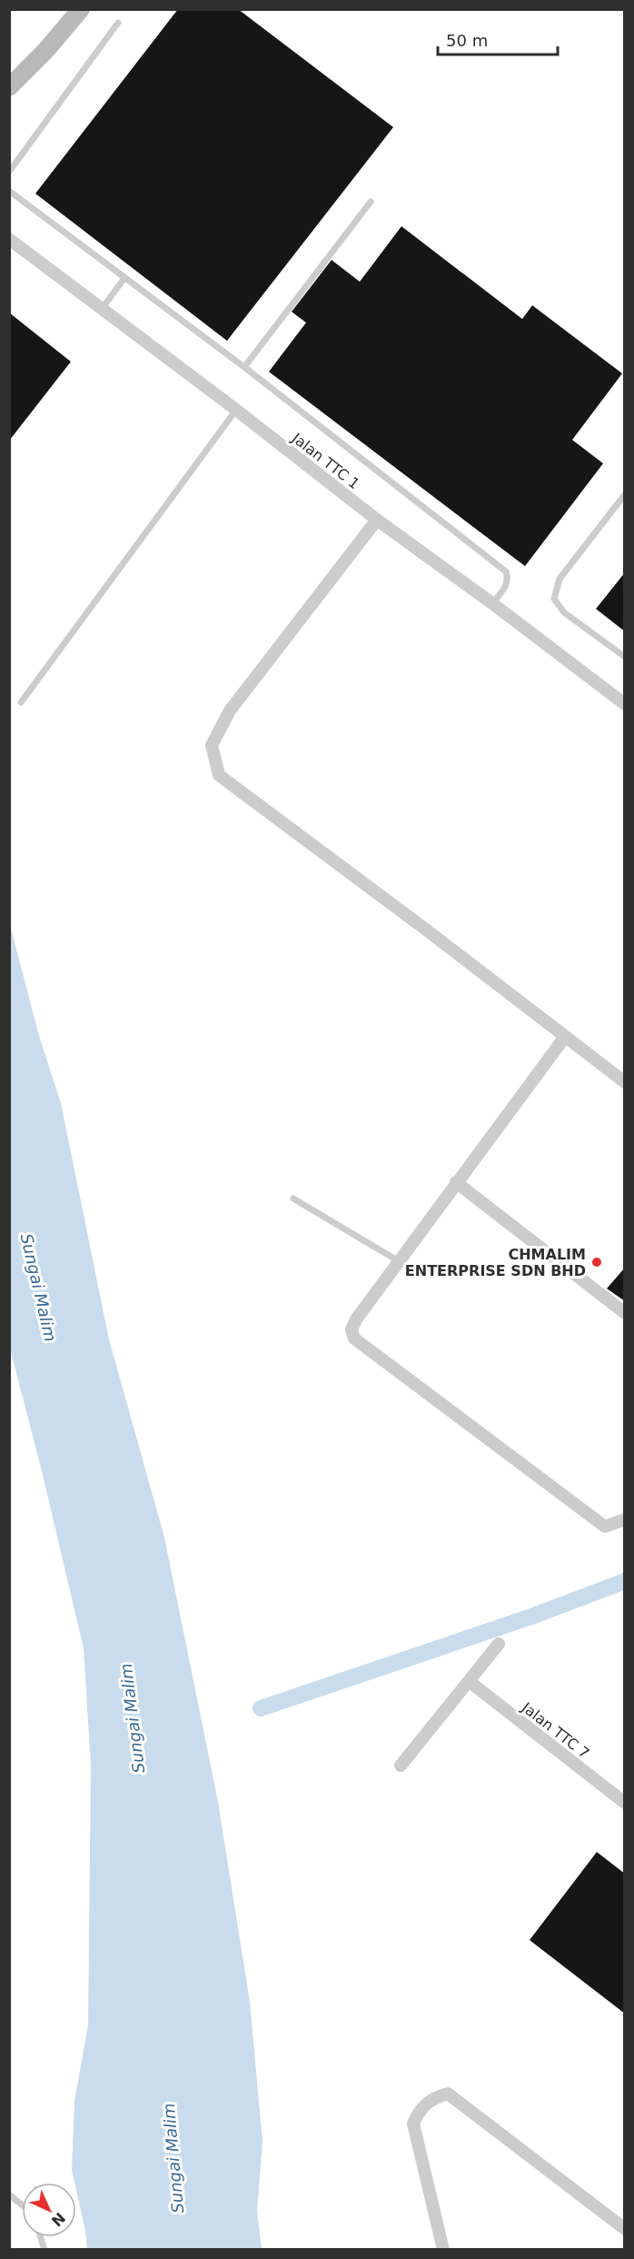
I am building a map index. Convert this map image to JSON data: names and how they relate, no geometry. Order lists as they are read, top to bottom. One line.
{"streets":{"street":["Jalan TTC 1","Jalan TTC 7"]},"water":["Sungai Malim"],"places":["CHMALIM ENTERPRISE SDN BHD"],"scale_bar":"50 m","north":"bottom right"}
